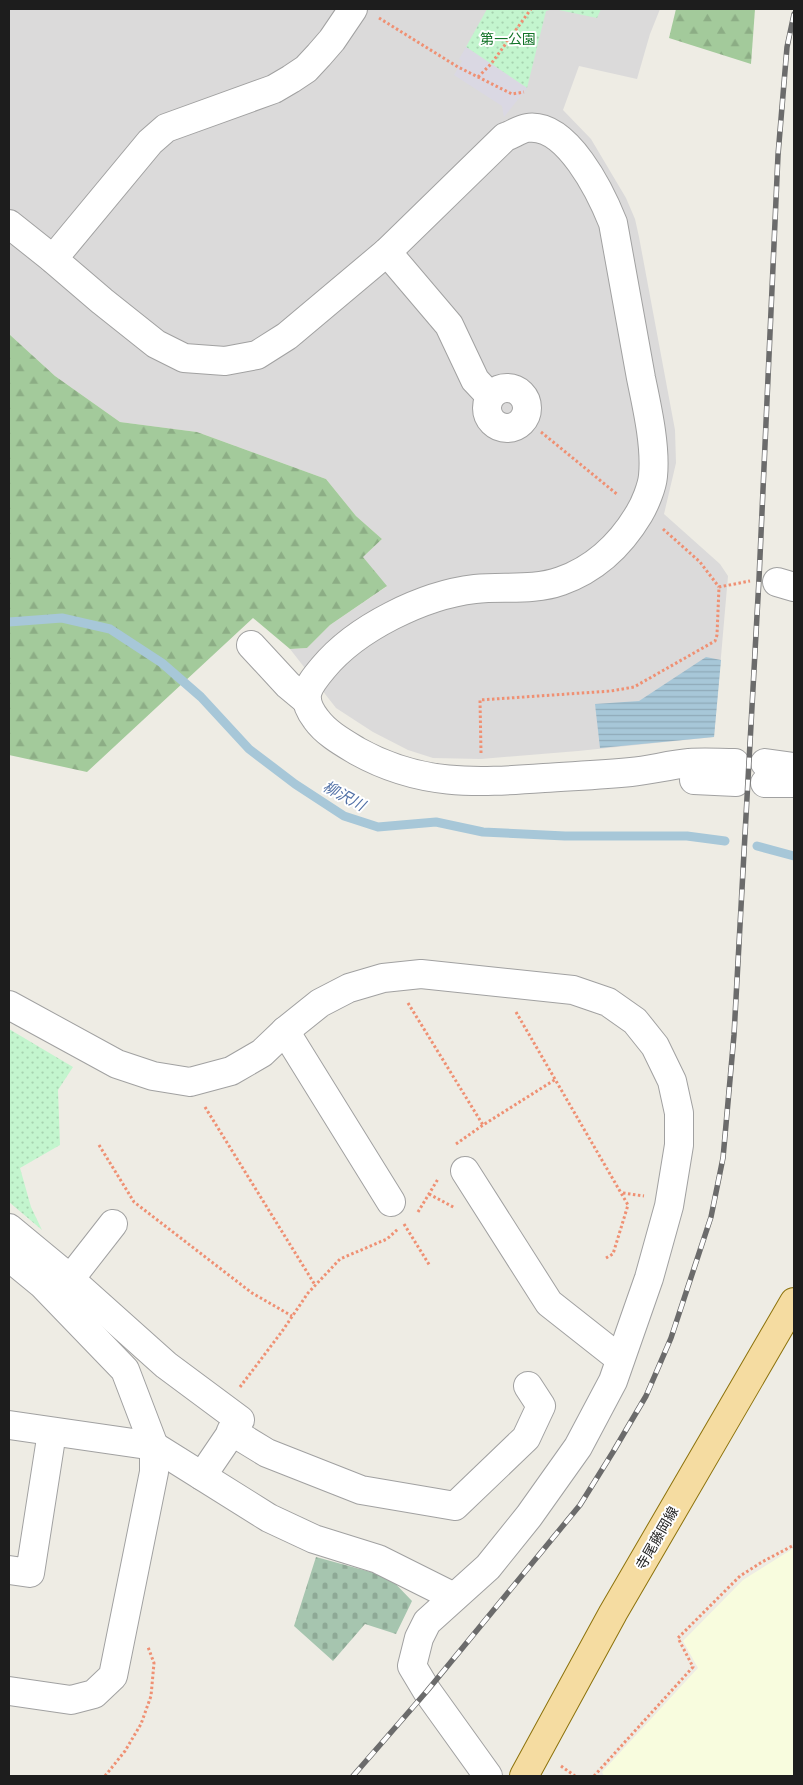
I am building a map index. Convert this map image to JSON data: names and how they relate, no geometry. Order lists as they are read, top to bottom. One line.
{"streets":{"main road":["寺尾藤岡線"]},"water":["柳沢川"],"parks":["第一公園"]}
